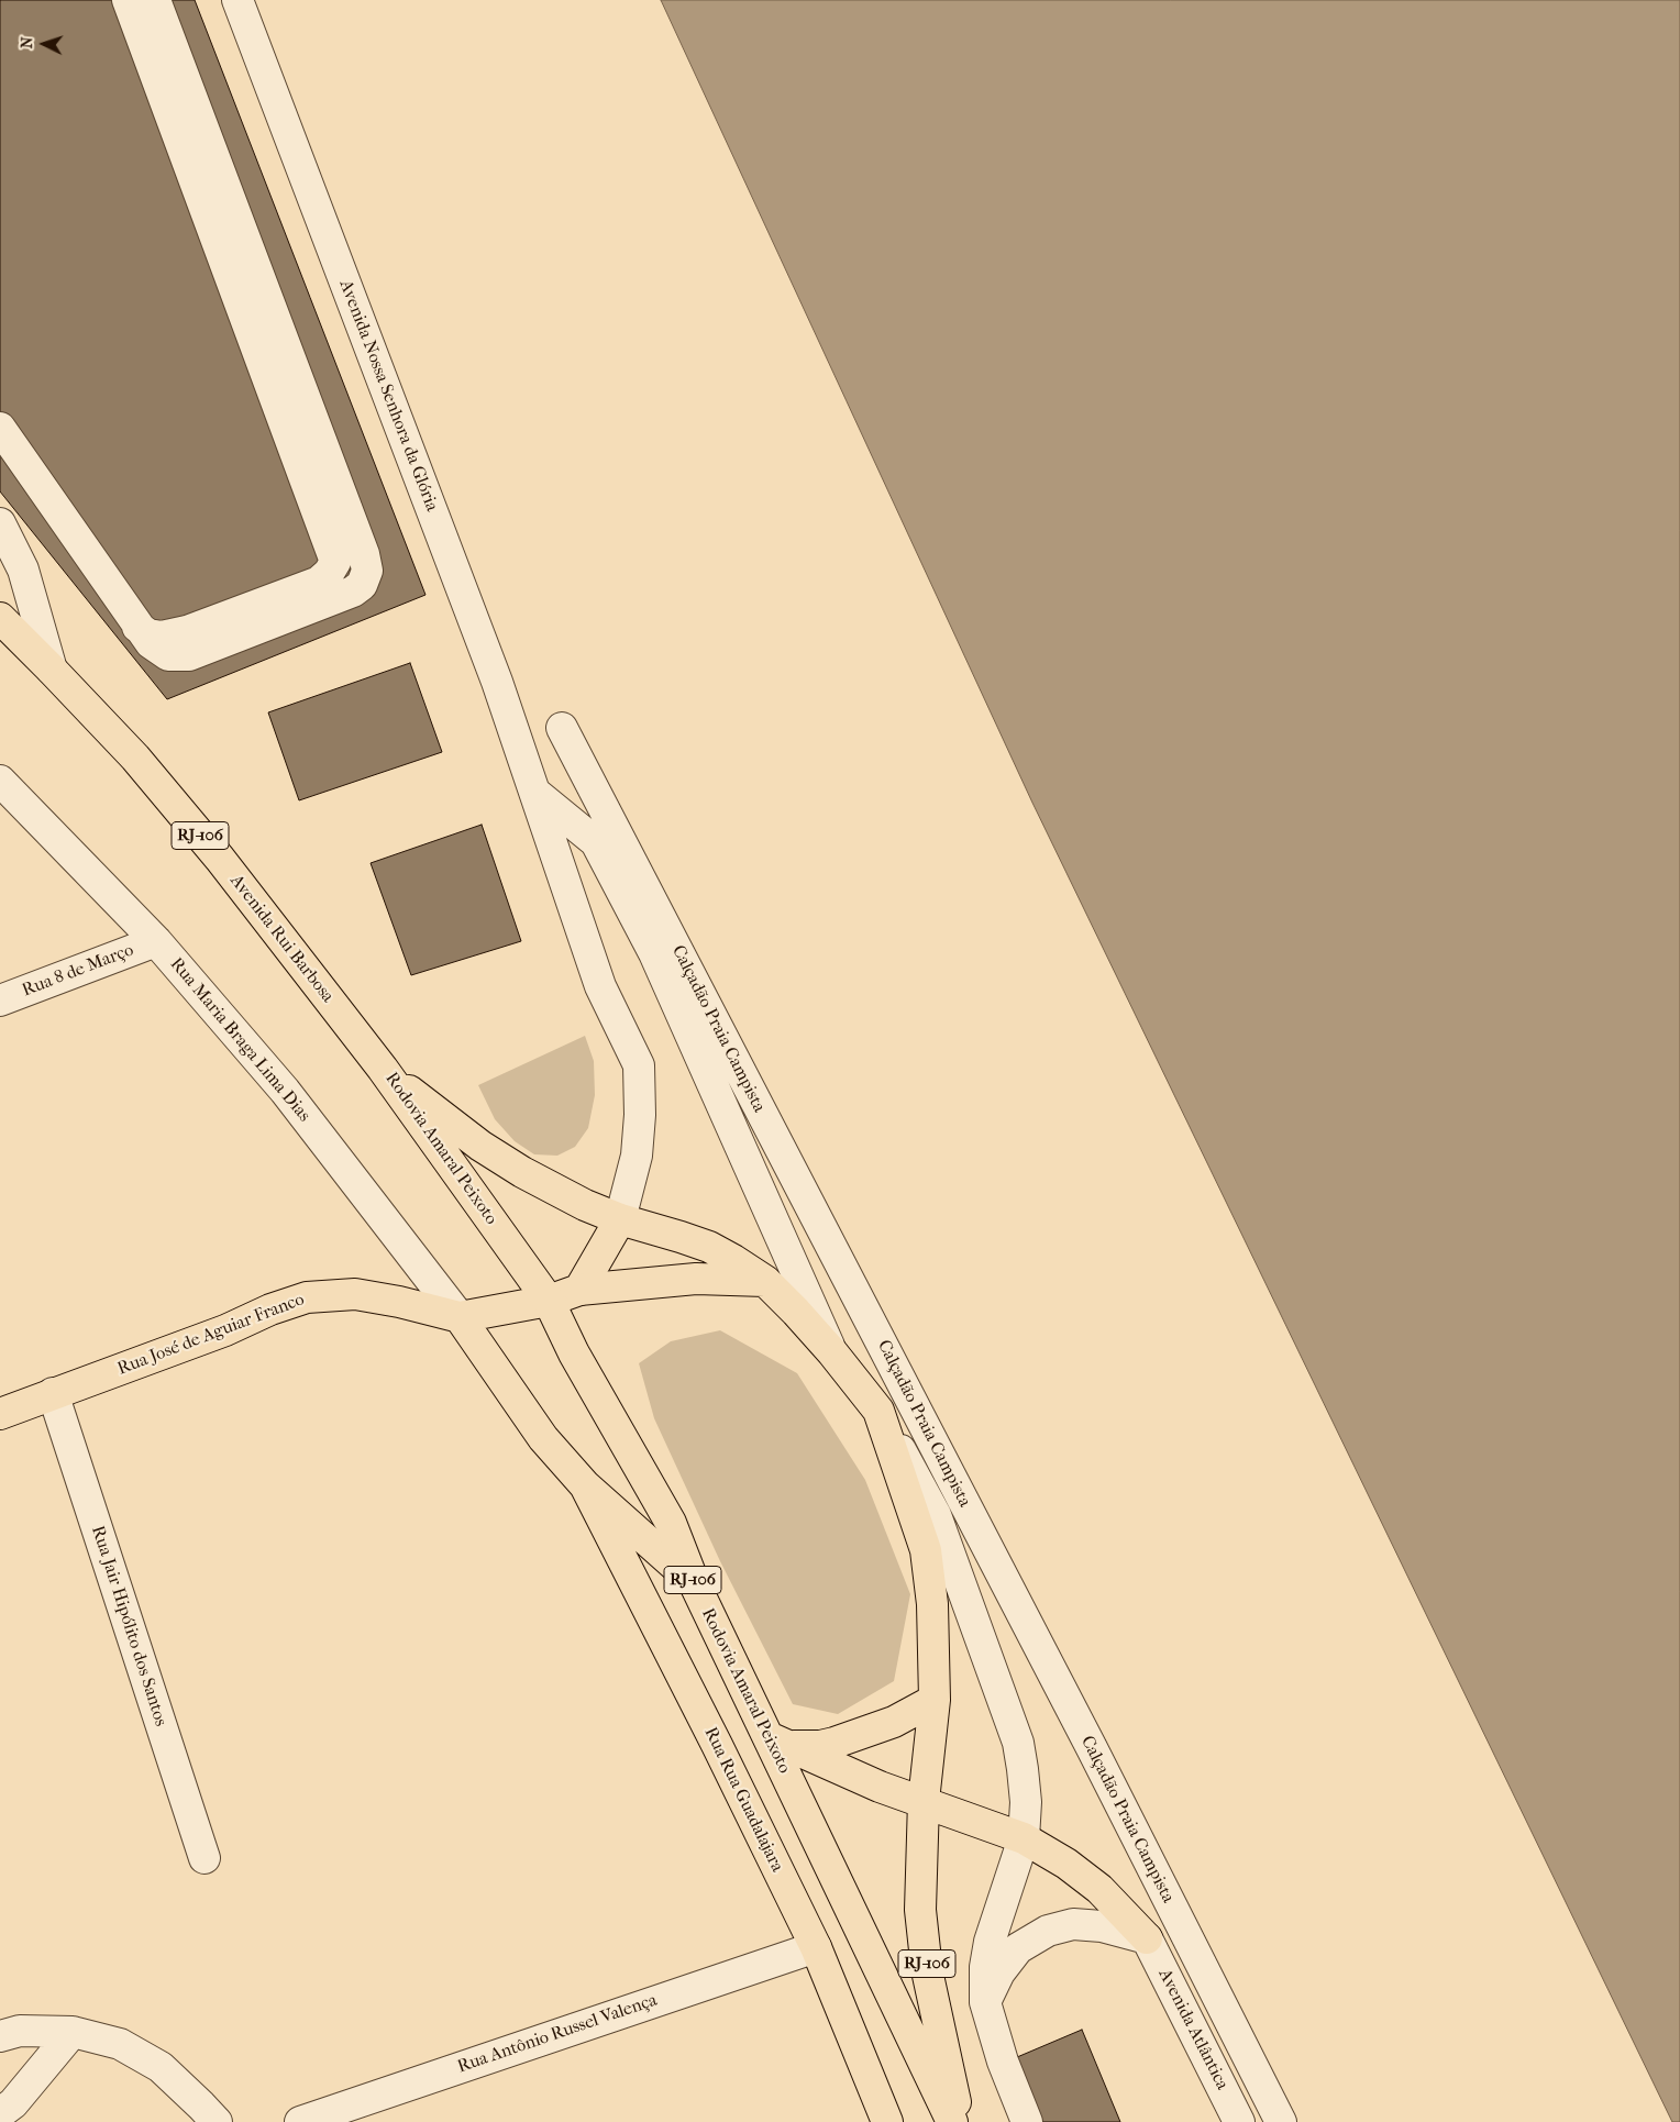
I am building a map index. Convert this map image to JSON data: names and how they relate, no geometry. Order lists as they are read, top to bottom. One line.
{"streets":{"main road":["RJ-106","Avenida Rui Barbosa","Rodovia Amaral Peixoto","Rua José de Aguiar Franco","Rua Rua Guadalajara"],"street":["Avenida Nossa Senhora da Glória","Rua 8 de Março","Calçadão Praia Campista","Rua Maria Braga Lima Dias","Rua Jair Hipólito dos Santos","Avenida Atlântica","Rua Antônio Russel Valença"]},"crossings":[["Avenida Nossa Senhora da Glória","Rodovia Amaral Peixoto"],["Avenida Rui Barbosa","Rodovia Amaral Peixoto"],["Rua 8 de Março","Rua Maria Braga Lima Dias"],["Rua Maria Braga Lima Dias","Rua José de Aguiar Franco"],["Rodovia Amaral Peixoto","Rua José de Aguiar Franco"],["Rua José de Aguiar Franco","Rua Jair Hipólito dos Santos"],["Rua Rua Guadalajara","Rua Antônio Russel Valença"]],"north":"left"}
